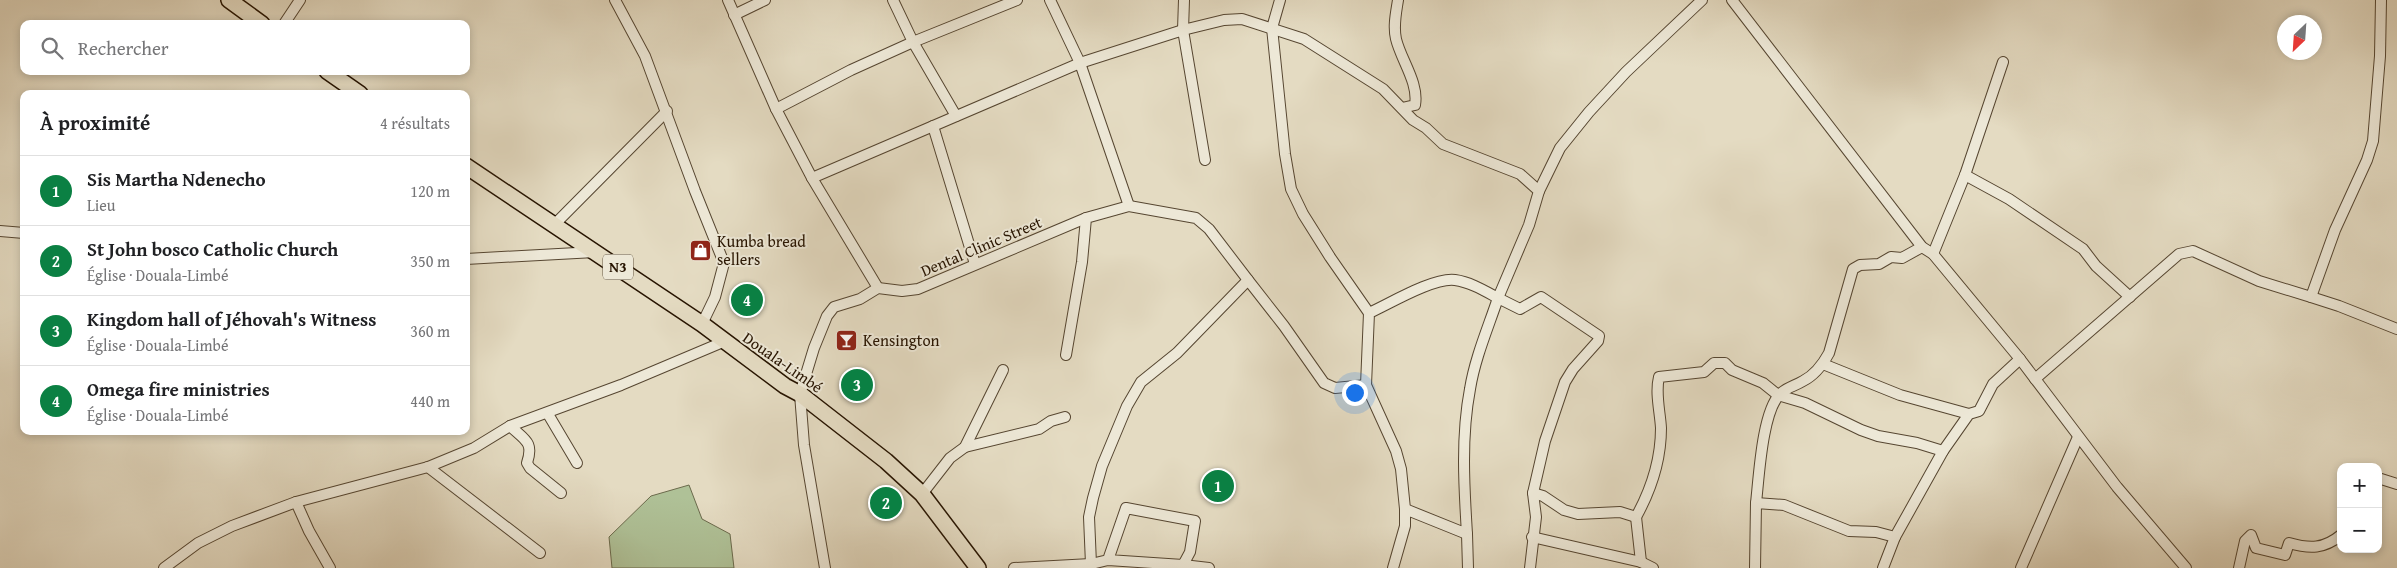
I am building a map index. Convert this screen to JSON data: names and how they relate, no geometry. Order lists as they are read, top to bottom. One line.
{"streets":{"highway":["N3","Douala-Limbé"],"street":["Dental Clinic Street"]},"places":{"shop":["Kumba bread sellers"],"bar":["Kensington"]},"north":"bottom left","page":{"search":"Rechercher","heading":["À proximité","4 résultats"],"list":[{"mark":"1","name":"Sis Martha Ndenecho","note":"Lieu","value":"120 m"},{"mark":"2","name":"St John bosco Catholic Church","note":"Église · Douala-Limbé","value":"350 m"},{"mark":"3","name":"Kingdom hall of Jéhovah's Witness","note":"Église · Douala-Limbé","value":"360 m"},{"mark":"4","name":"Omega fire ministries","note":"Église · Douala-Limbé","value":"440 m"}],"pins":["4","3","1","2"],"map_buttons":["+","−"]}}
